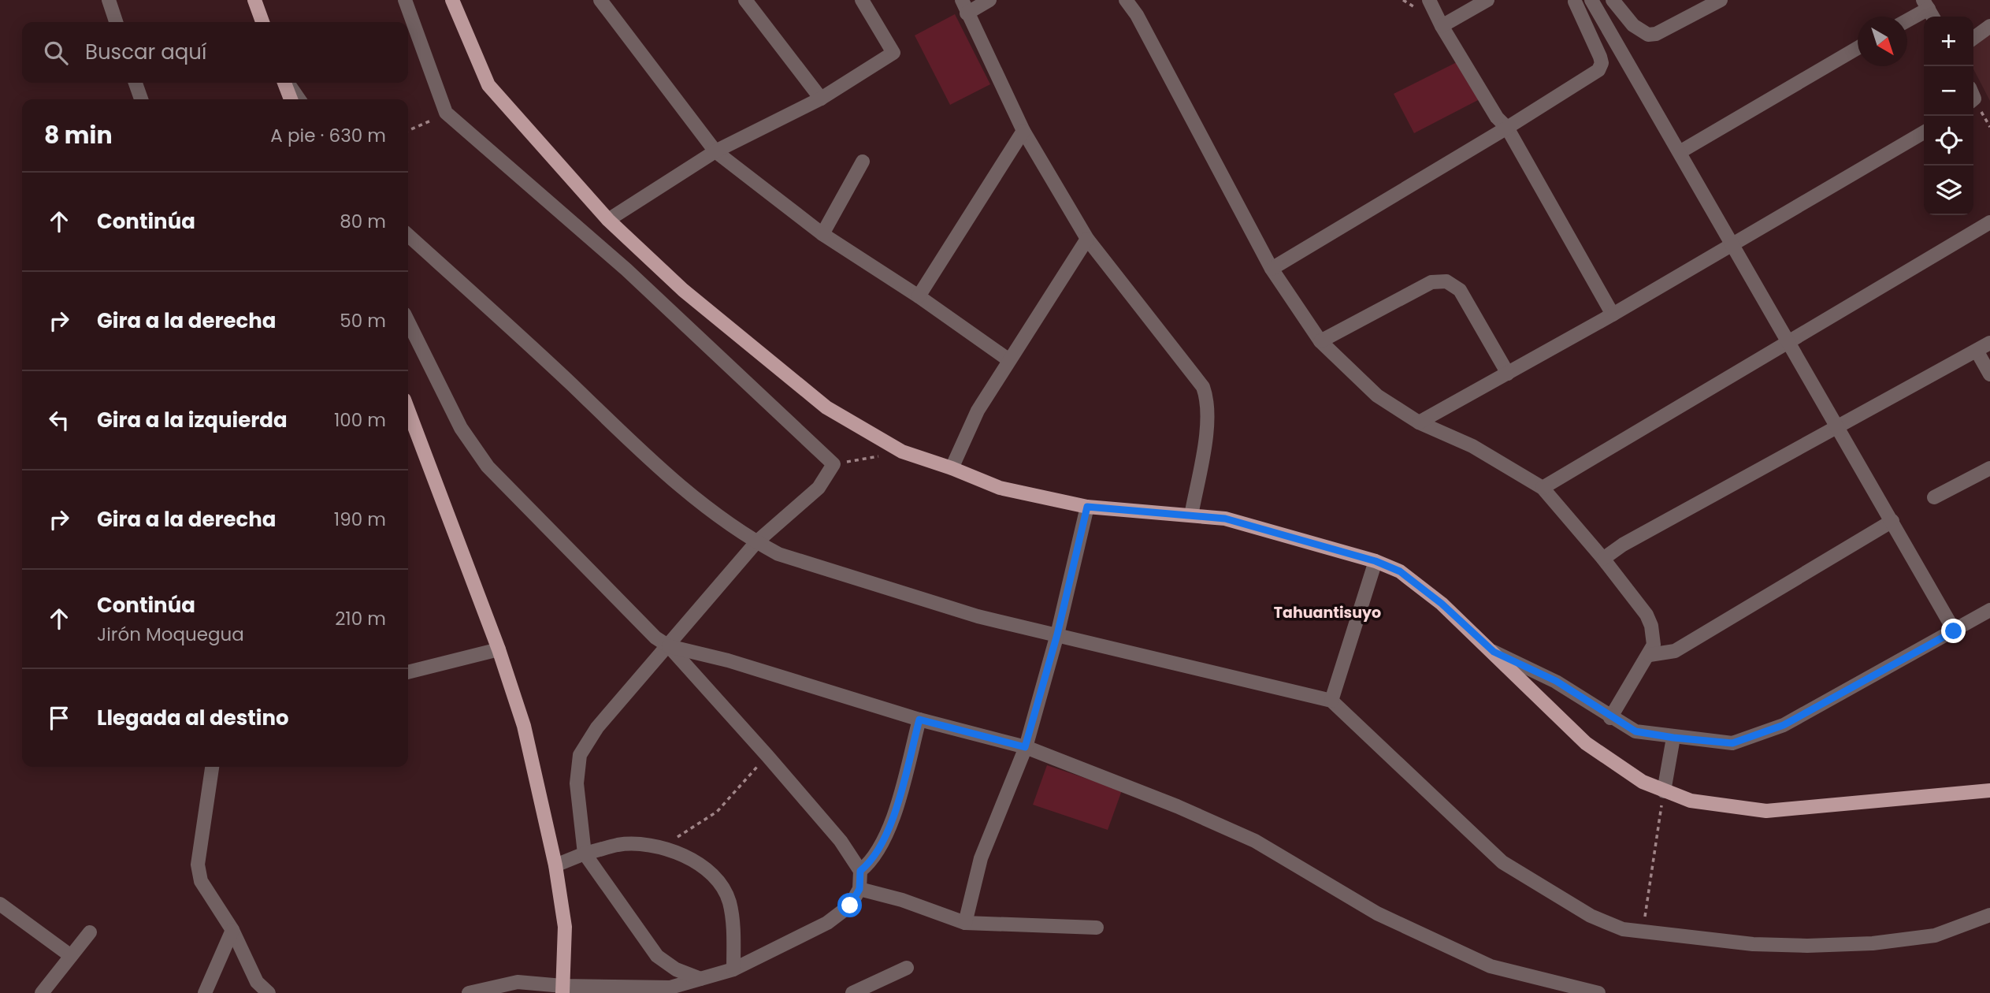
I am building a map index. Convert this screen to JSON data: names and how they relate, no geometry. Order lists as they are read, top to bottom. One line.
{"districts":["Tahuantisuyo"],"north":"bottom right","page":{"map_buttons":["+","−"],"search":"Buscar aquí","heading":["8 min","A pie · 630 m"],"list":[["Continúa","80 m"],["Gira a la derecha","50 m"],["Gira a la izquierda","100 m"],["Gira a la derecha","190 m"],["Continúa","Jirón Moquegua","210 m"],"Llegada al destino"]}}
